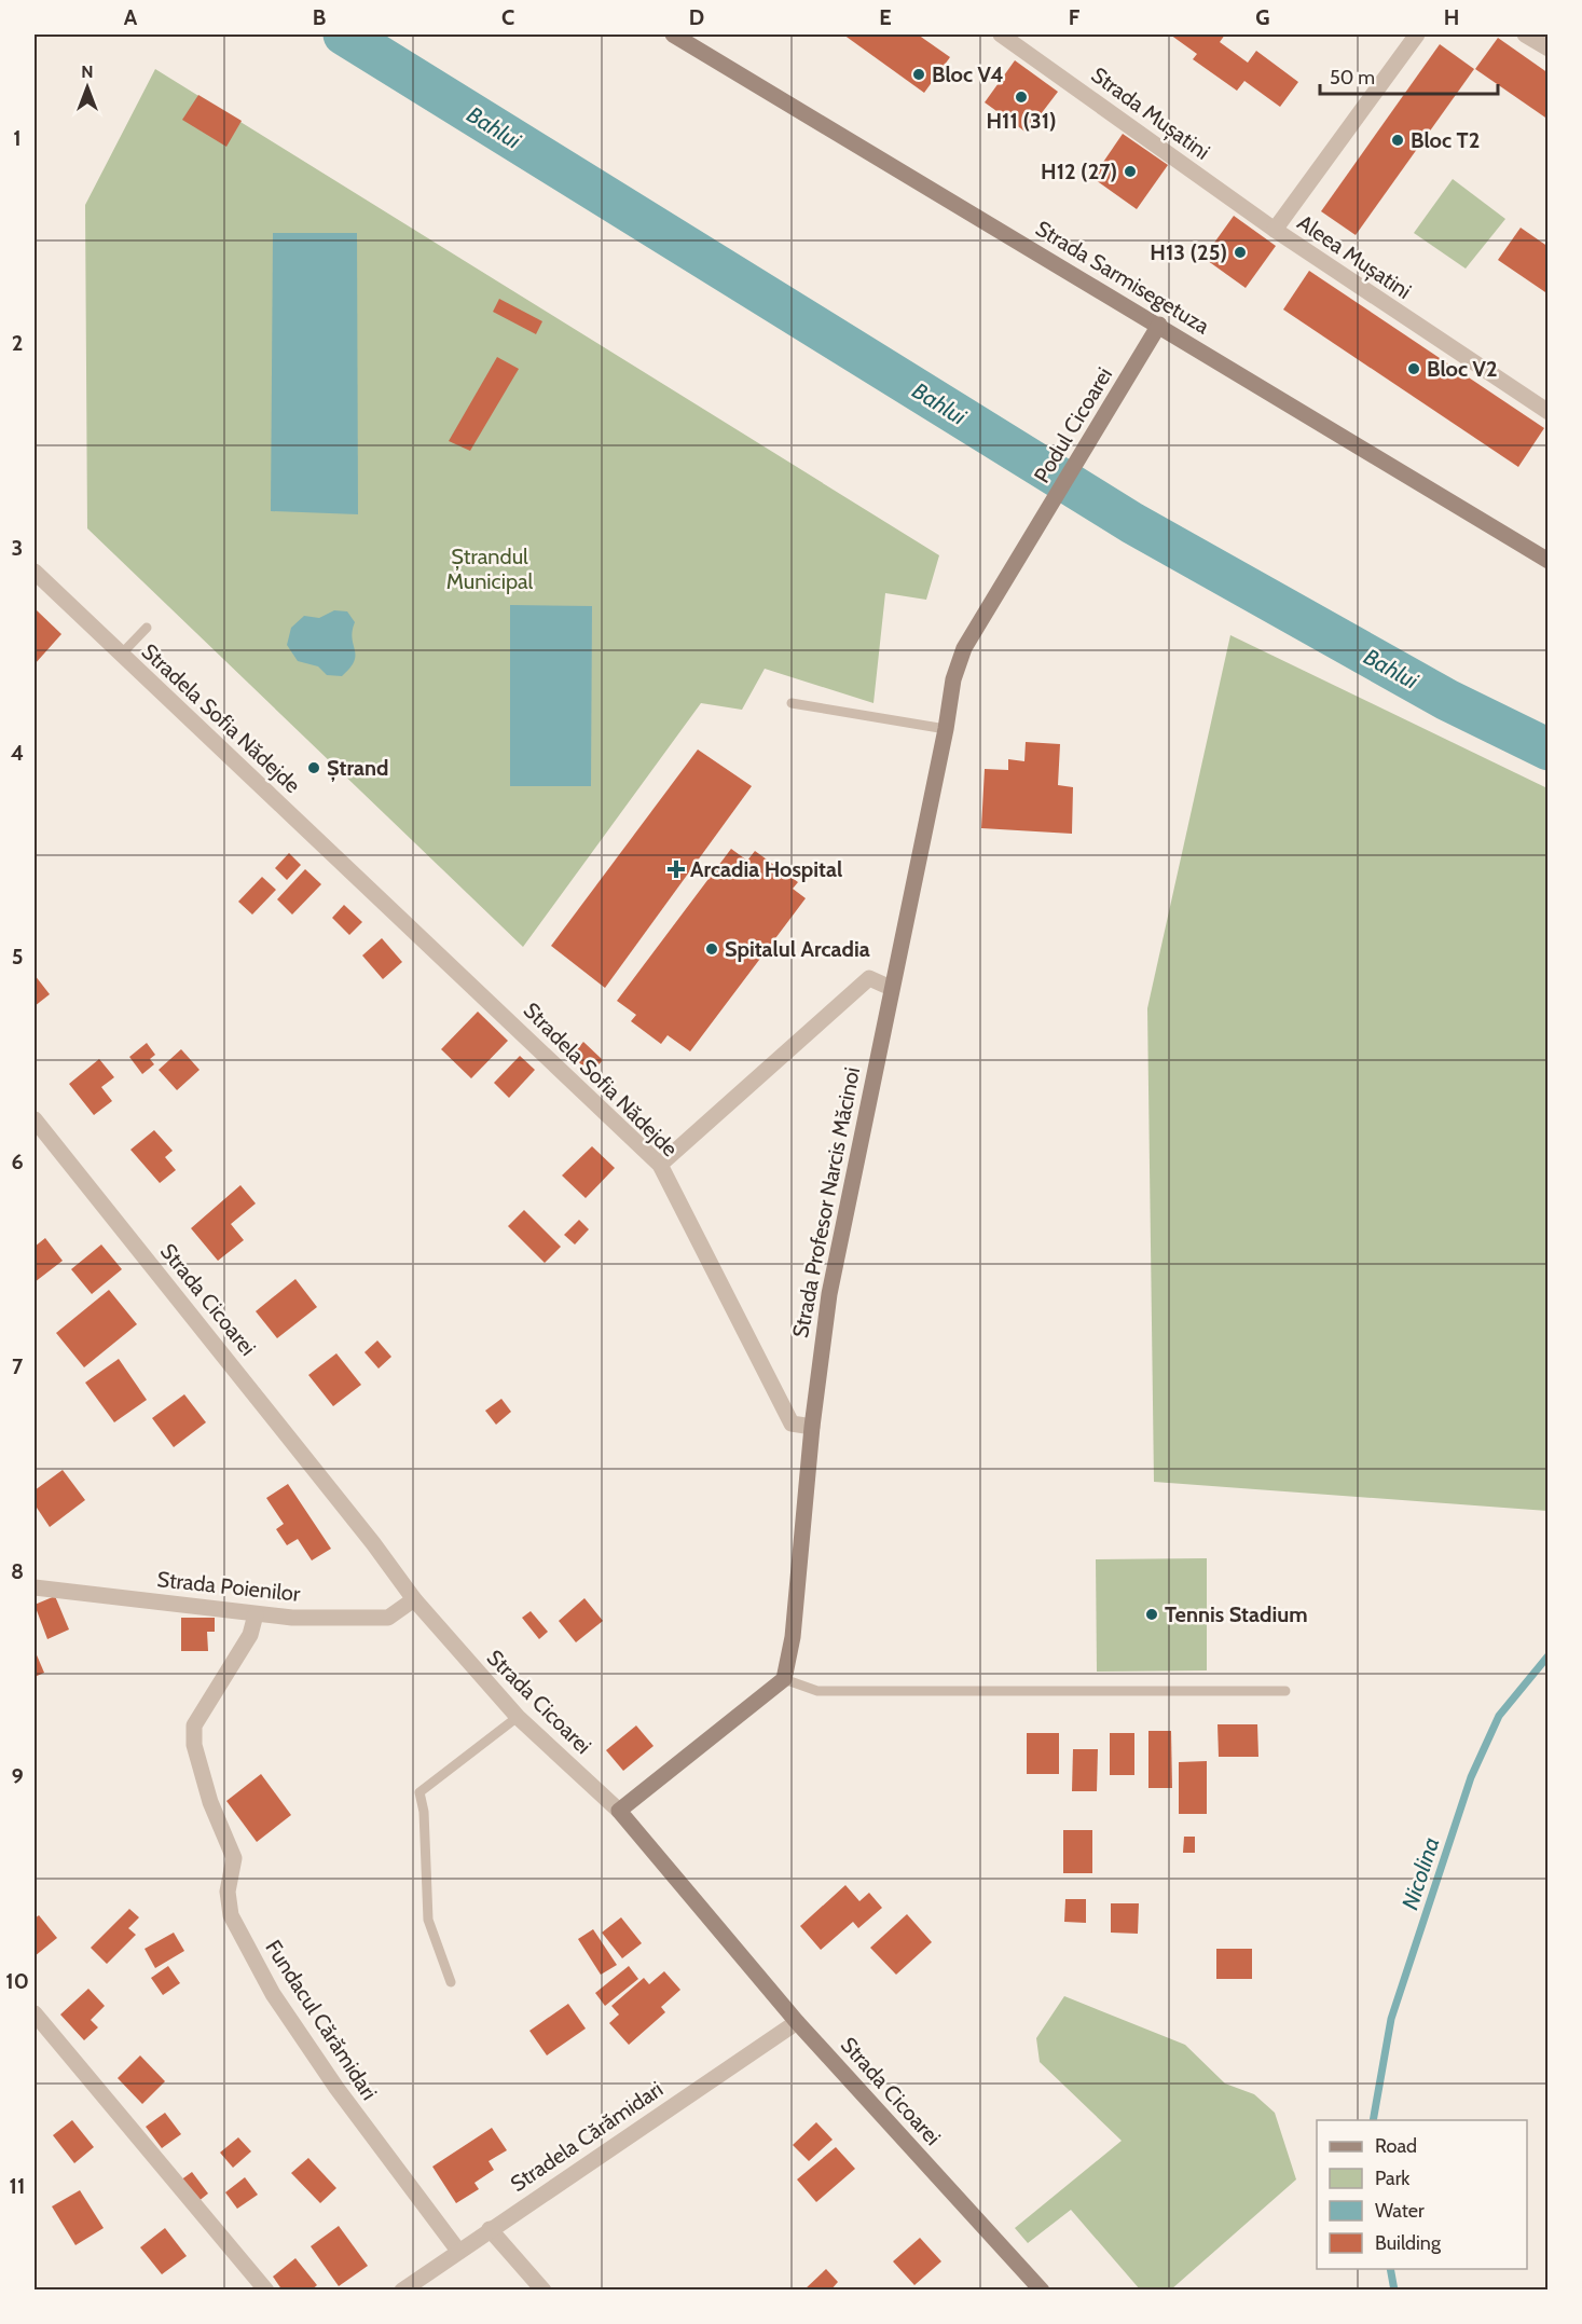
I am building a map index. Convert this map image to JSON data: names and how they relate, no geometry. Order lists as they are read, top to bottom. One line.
{"streets":{"street":["Strada Mușatini","Aleea Mușatini","Strada Sarmisegetuza","Podul Cicoarei","Stradela Sofia Nădejde","Strada Profesor Narcis Măcinoi","Strada Cicoarei","Strada Poienilor","Fundacul Cărămidari","Stradela Cărămidari"]},"crossings":[["Strada Mușatini","Aleea Mușatini"],["Strada Sarmisegetuza","Podul Cicoarei"],["Podul Cicoarei","Strada Profesor Narcis Măcinoi"],["Stradela Sofia Nădejde","Strada Profesor Narcis Măcinoi"],["Strada Cicoarei","Strada Poienilor"],["Strada Cicoarei","Stradela Cărămidari"],["Strada Poienilor","Fundacul Cărămidari"],["Fundacul Cărămidari","Stradela Cărămidari"]],"water":["Bahlui","Nicolina"],"parks":["Ștrandul Municipal"],"places":{"other":["Bloc V4","H11 (31)","Bloc T2","H12 (27)","H13 (25)","Bloc V2","Ștrand","Spitalul Arcadia","Tennis Stadium"],"health":["Arcadia Hospital"]},"legend":["Road","Park","Water","Building"],"scale_bar":"50 m","north":"top","grid":{"columns":["A","B","C","D","E","F","G","H"],"rows":["1","2","3","4","5","6","7","8","9","10","11"]}}
